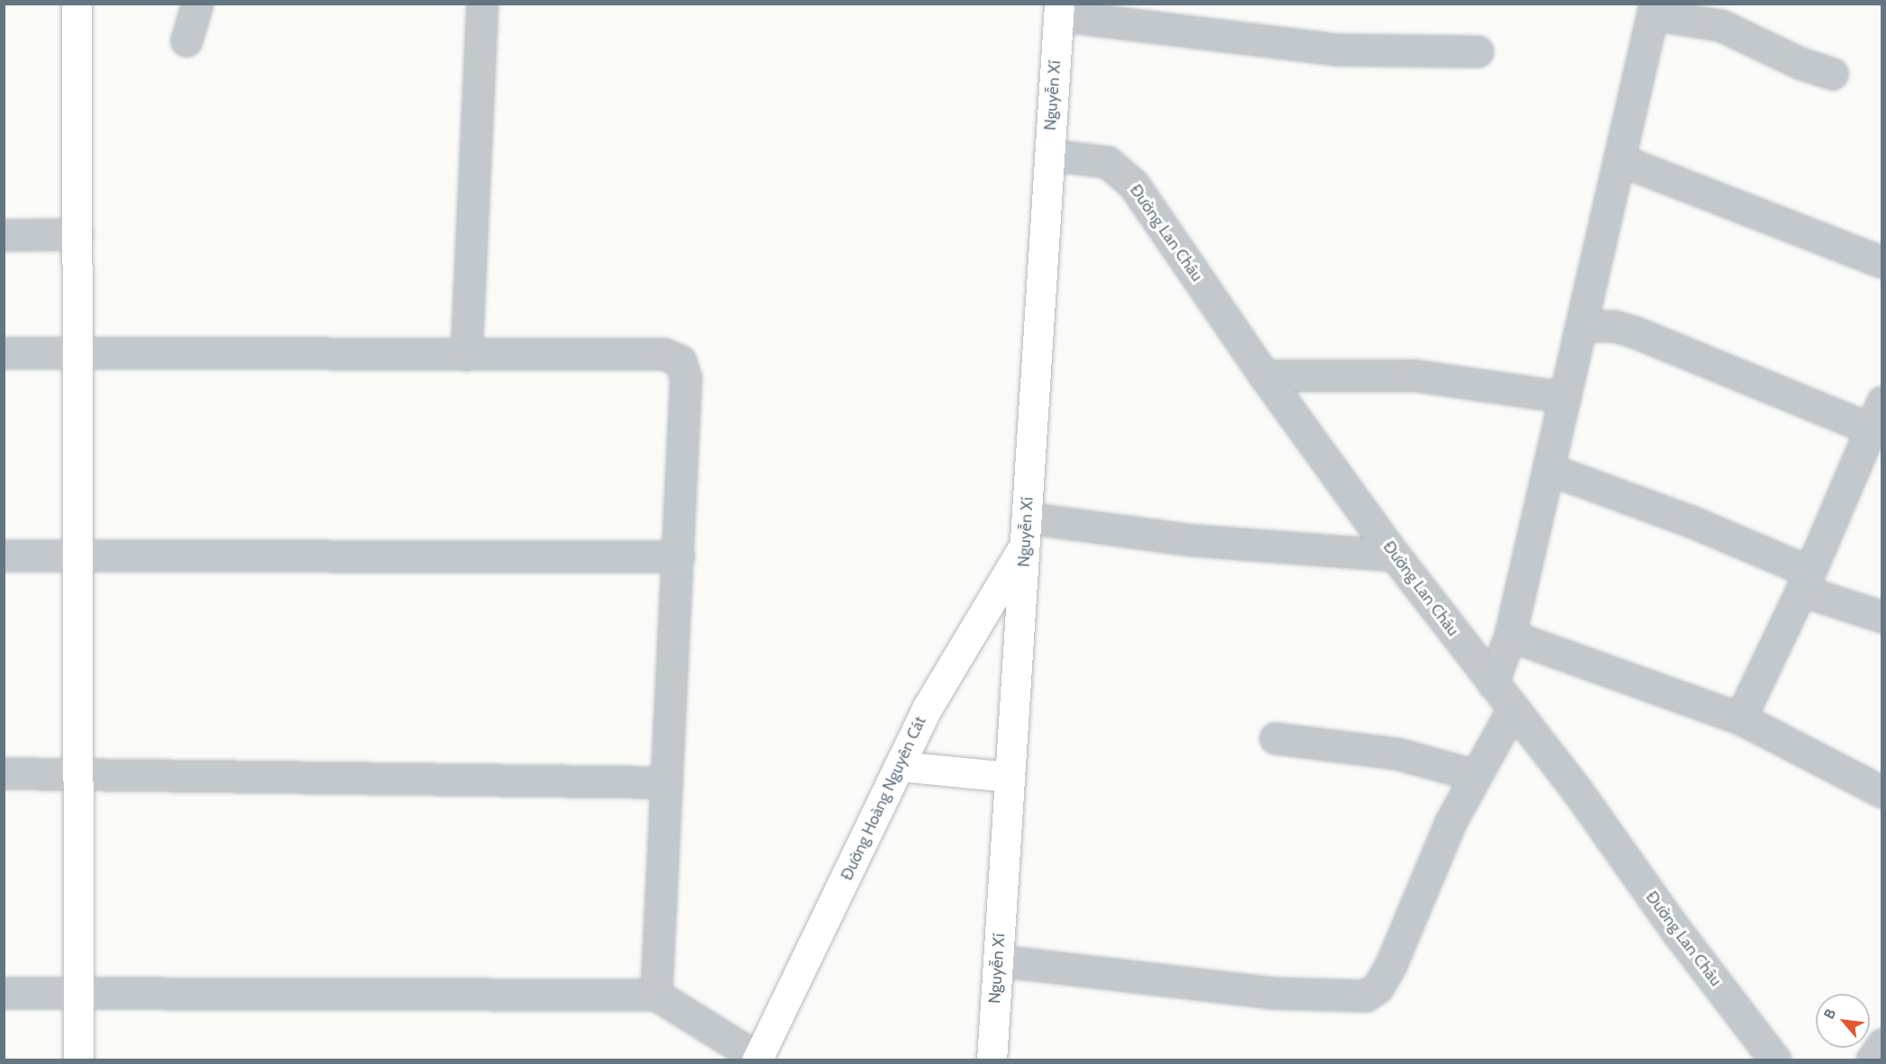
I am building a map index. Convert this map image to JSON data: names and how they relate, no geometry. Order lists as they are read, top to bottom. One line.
{"streets":{"main road":["Nguyễn Xí","Đường Hoàng Nguyên Cát"],"street":["Đường Lan Châu"]},"crossings":[["Nguyễn Xí","Đường Lan Châu"],["Nguyễn Xí","Đường Hoàng Nguyên Cát"]],"north":"top left"}
